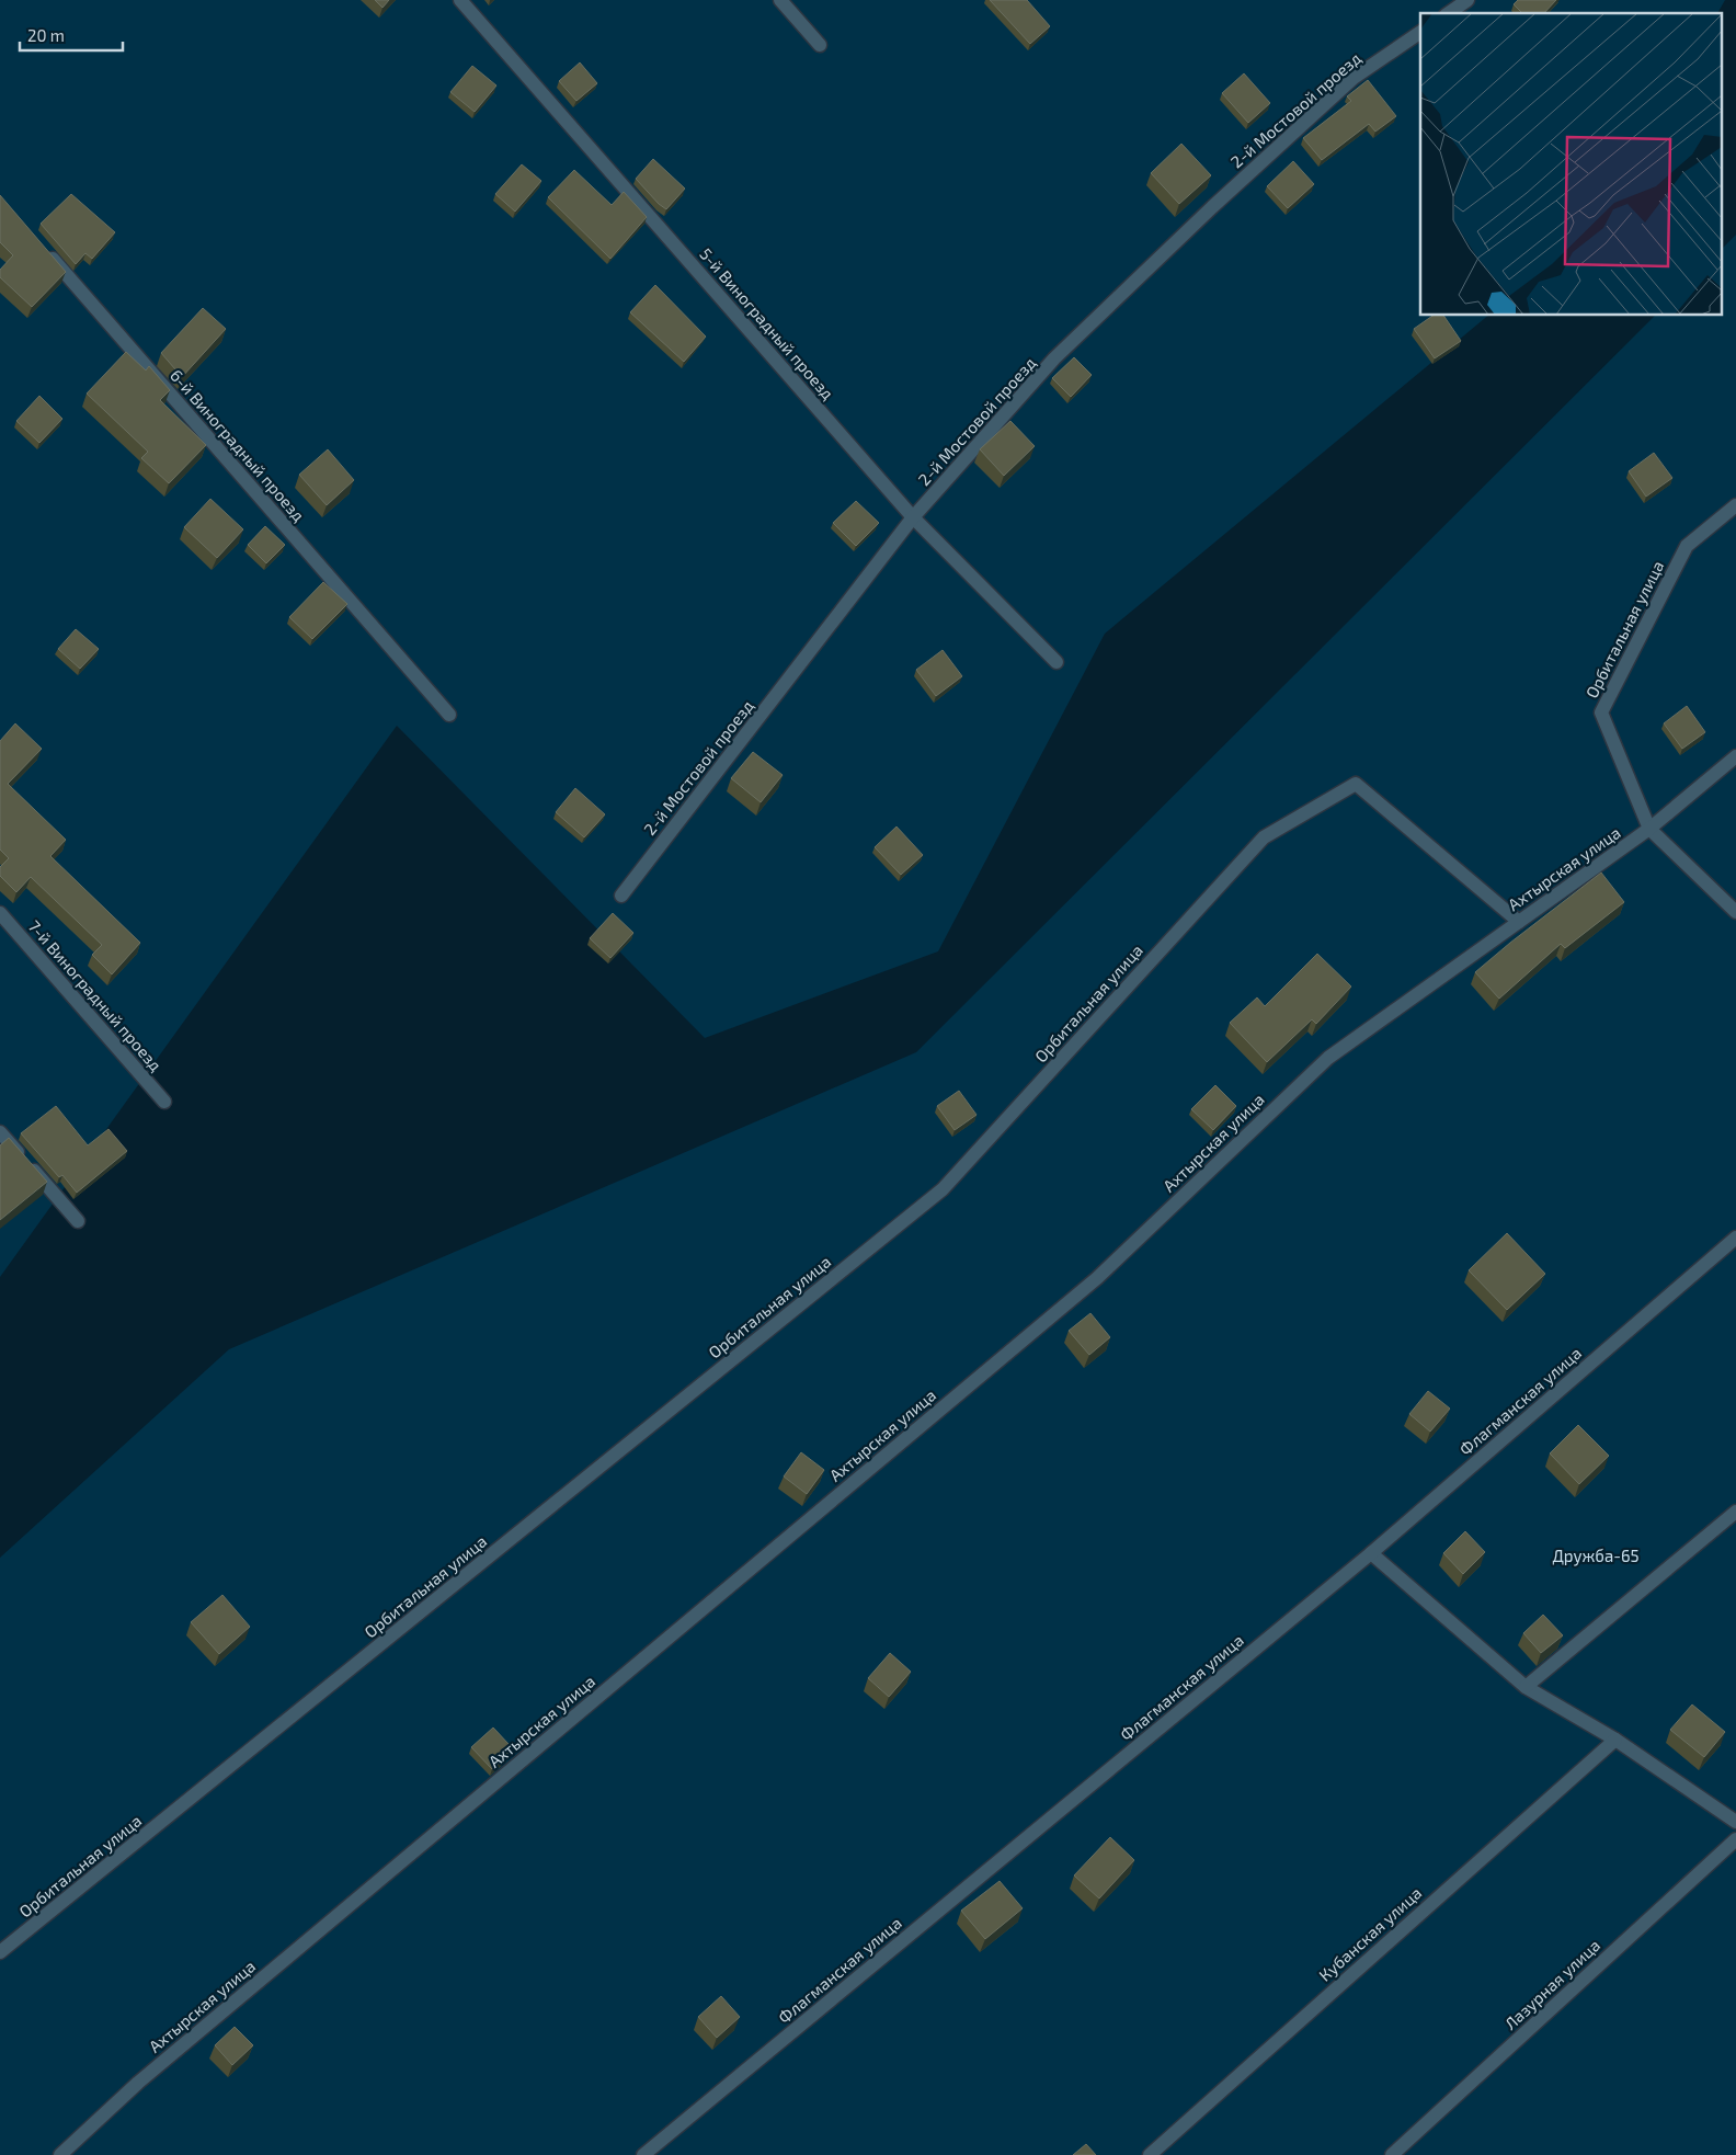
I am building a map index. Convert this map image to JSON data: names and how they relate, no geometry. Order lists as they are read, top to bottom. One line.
{"streets":{"lane":["2-й Мостовой проезд","5-й Виноградный проезд","6-й Виноградный проезд","Орбитальная улица","Ахтырская улица","7-й Виноградный проезд","Флагманская улица","Кубанская улица","Лазурная улица"]},"crossings":[["2-й Мостовой проезд","5-й Виноградный проезд"],["Орбитальная улица","Ахтырская улица"]],"parks":["Дружба-65"],"scale_bar":"20 m"}
